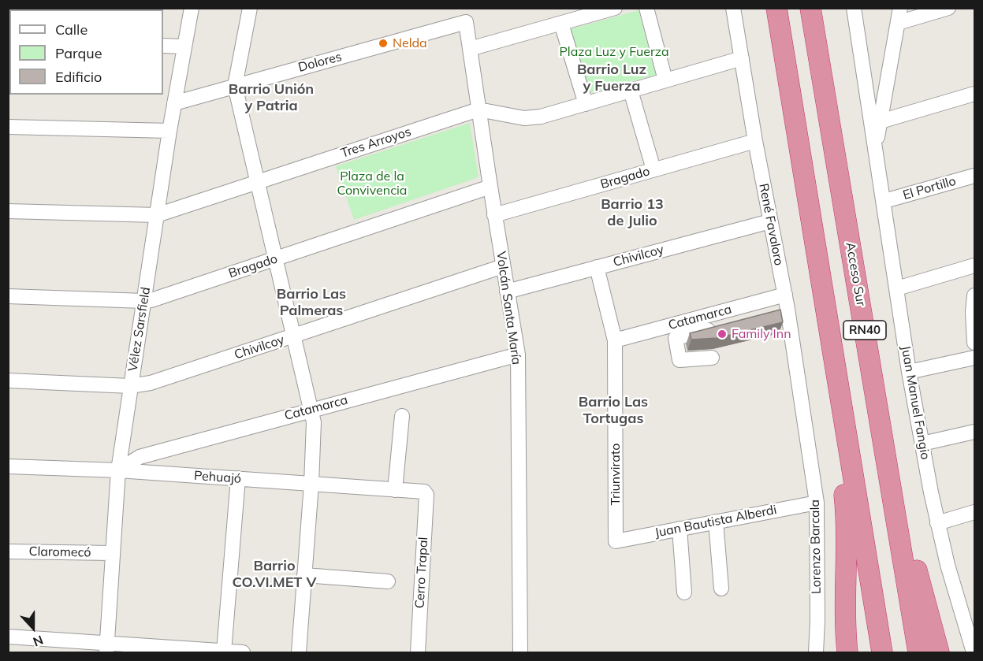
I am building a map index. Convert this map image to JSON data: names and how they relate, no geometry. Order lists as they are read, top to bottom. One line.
{"streets":{"highway":["Acceso Sur","RN40"],"street":["Dolores","Tres Arroyos","Bragado","El Portillo","René Favaloro","Chivilcoy","Volcán Santa María","Catamarca","Vélez Sarsfield","Juan Manuel Fangio","Triunvirato","Pehuajó","Juan Bautista Alberdi","Lorenzo Barcala","Claromecó","Cerro Trapal"]},"crossings":[["Dolores","Volcán Santa María"],["Dolores","Vélez Sarsfield"],["Tres Arroyos","René Favaloro"],["Tres Arroyos","Volcán Santa María"],["Tres Arroyos","Vélez Sarsfield"],["Bragado","René Favaloro"],["Bragado","Volcán Santa María"],["Bragado","Vélez Sarsfield"],["El Portillo","Juan Manuel Fangio"],["René Favaloro","Chivilcoy"],["René Favaloro","Catamarca"],["René Favaloro","Lorenzo Barcala"],["Chivilcoy","Volcán Santa María"],["Chivilcoy","Vélez Sarsfield"],["Chivilcoy","Triunvirato"],["Volcán Santa María","Catamarca"],["Catamarca","Vélez Sarsfield"],["Catamarca","Triunvirato"],["Catamarca","Pehuajó"],["Vélez Sarsfield","Pehuajó"],["Vélez Sarsfield","Claromecó"],["Triunvirato","Juan Bautista Alberdi"],["Pehuajó","Cerro Trapal"],["Juan Bautista Alberdi","Lorenzo Barcala"]],"districts":["Barrio Luz y Fuerza","Barrio Unión y Patria","Barrio 13 de Julio","Barrio Las Palmeras","Barrio Las Tortugas","Barrio CO.VI.MET V"],"parks":["Plaza Luz y Fuerza","Plaza de la Convivencia"],"places":["Nelda","Family Inn"],"legend":["Calle","Parque","Edificio"],"north":"bottom"}
